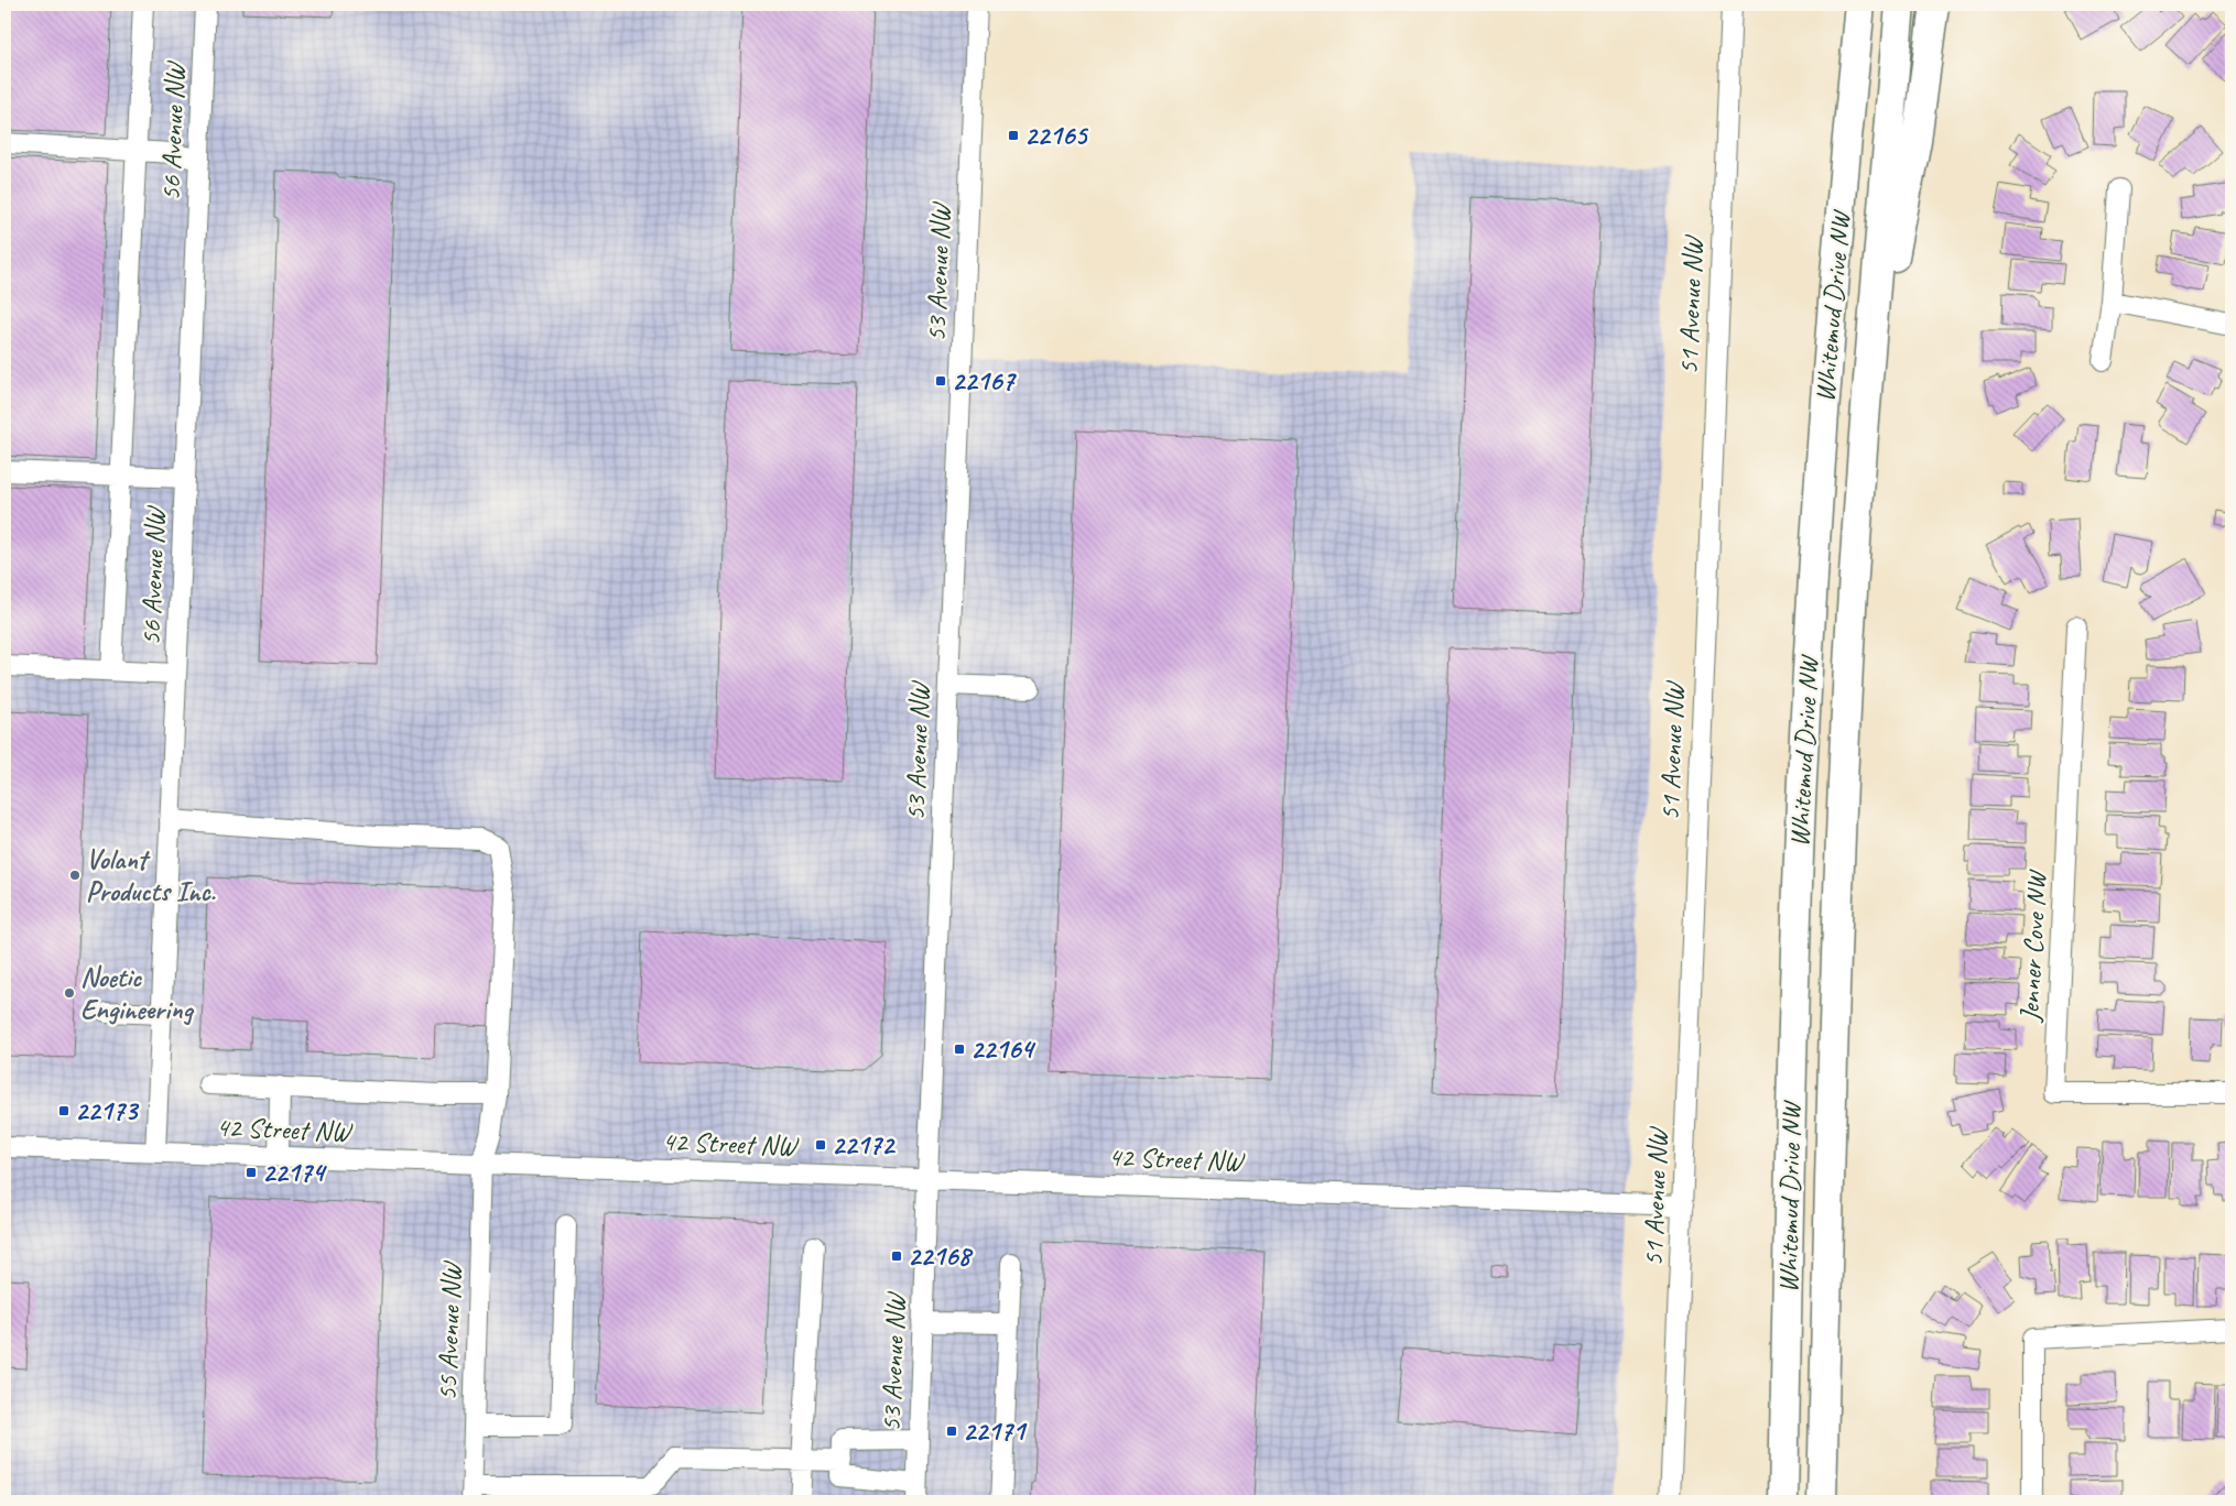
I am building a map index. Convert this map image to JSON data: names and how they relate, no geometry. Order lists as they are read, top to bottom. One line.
{"streets":{"highway":["Whitemud Drive NW"],"street":["56 Avenue NW","53 Avenue NW","51 Avenue NW","Jenner Cove NW","42 Street NW","55 Avenue NW"]},"crossings":[["56 Avenue NW","42 Street NW"],["56 Avenue NW","55 Avenue NW"],["53 Avenue NW","42 Street NW"],["51 Avenue NW","42 Street NW"],["42 Street NW","55 Avenue NW"]],"places":{"transit":["22165","22167","22164","22173","22172","22174","22168","22171"],"other":["Volant Products Inc.","Noetic Engineering"]}}
